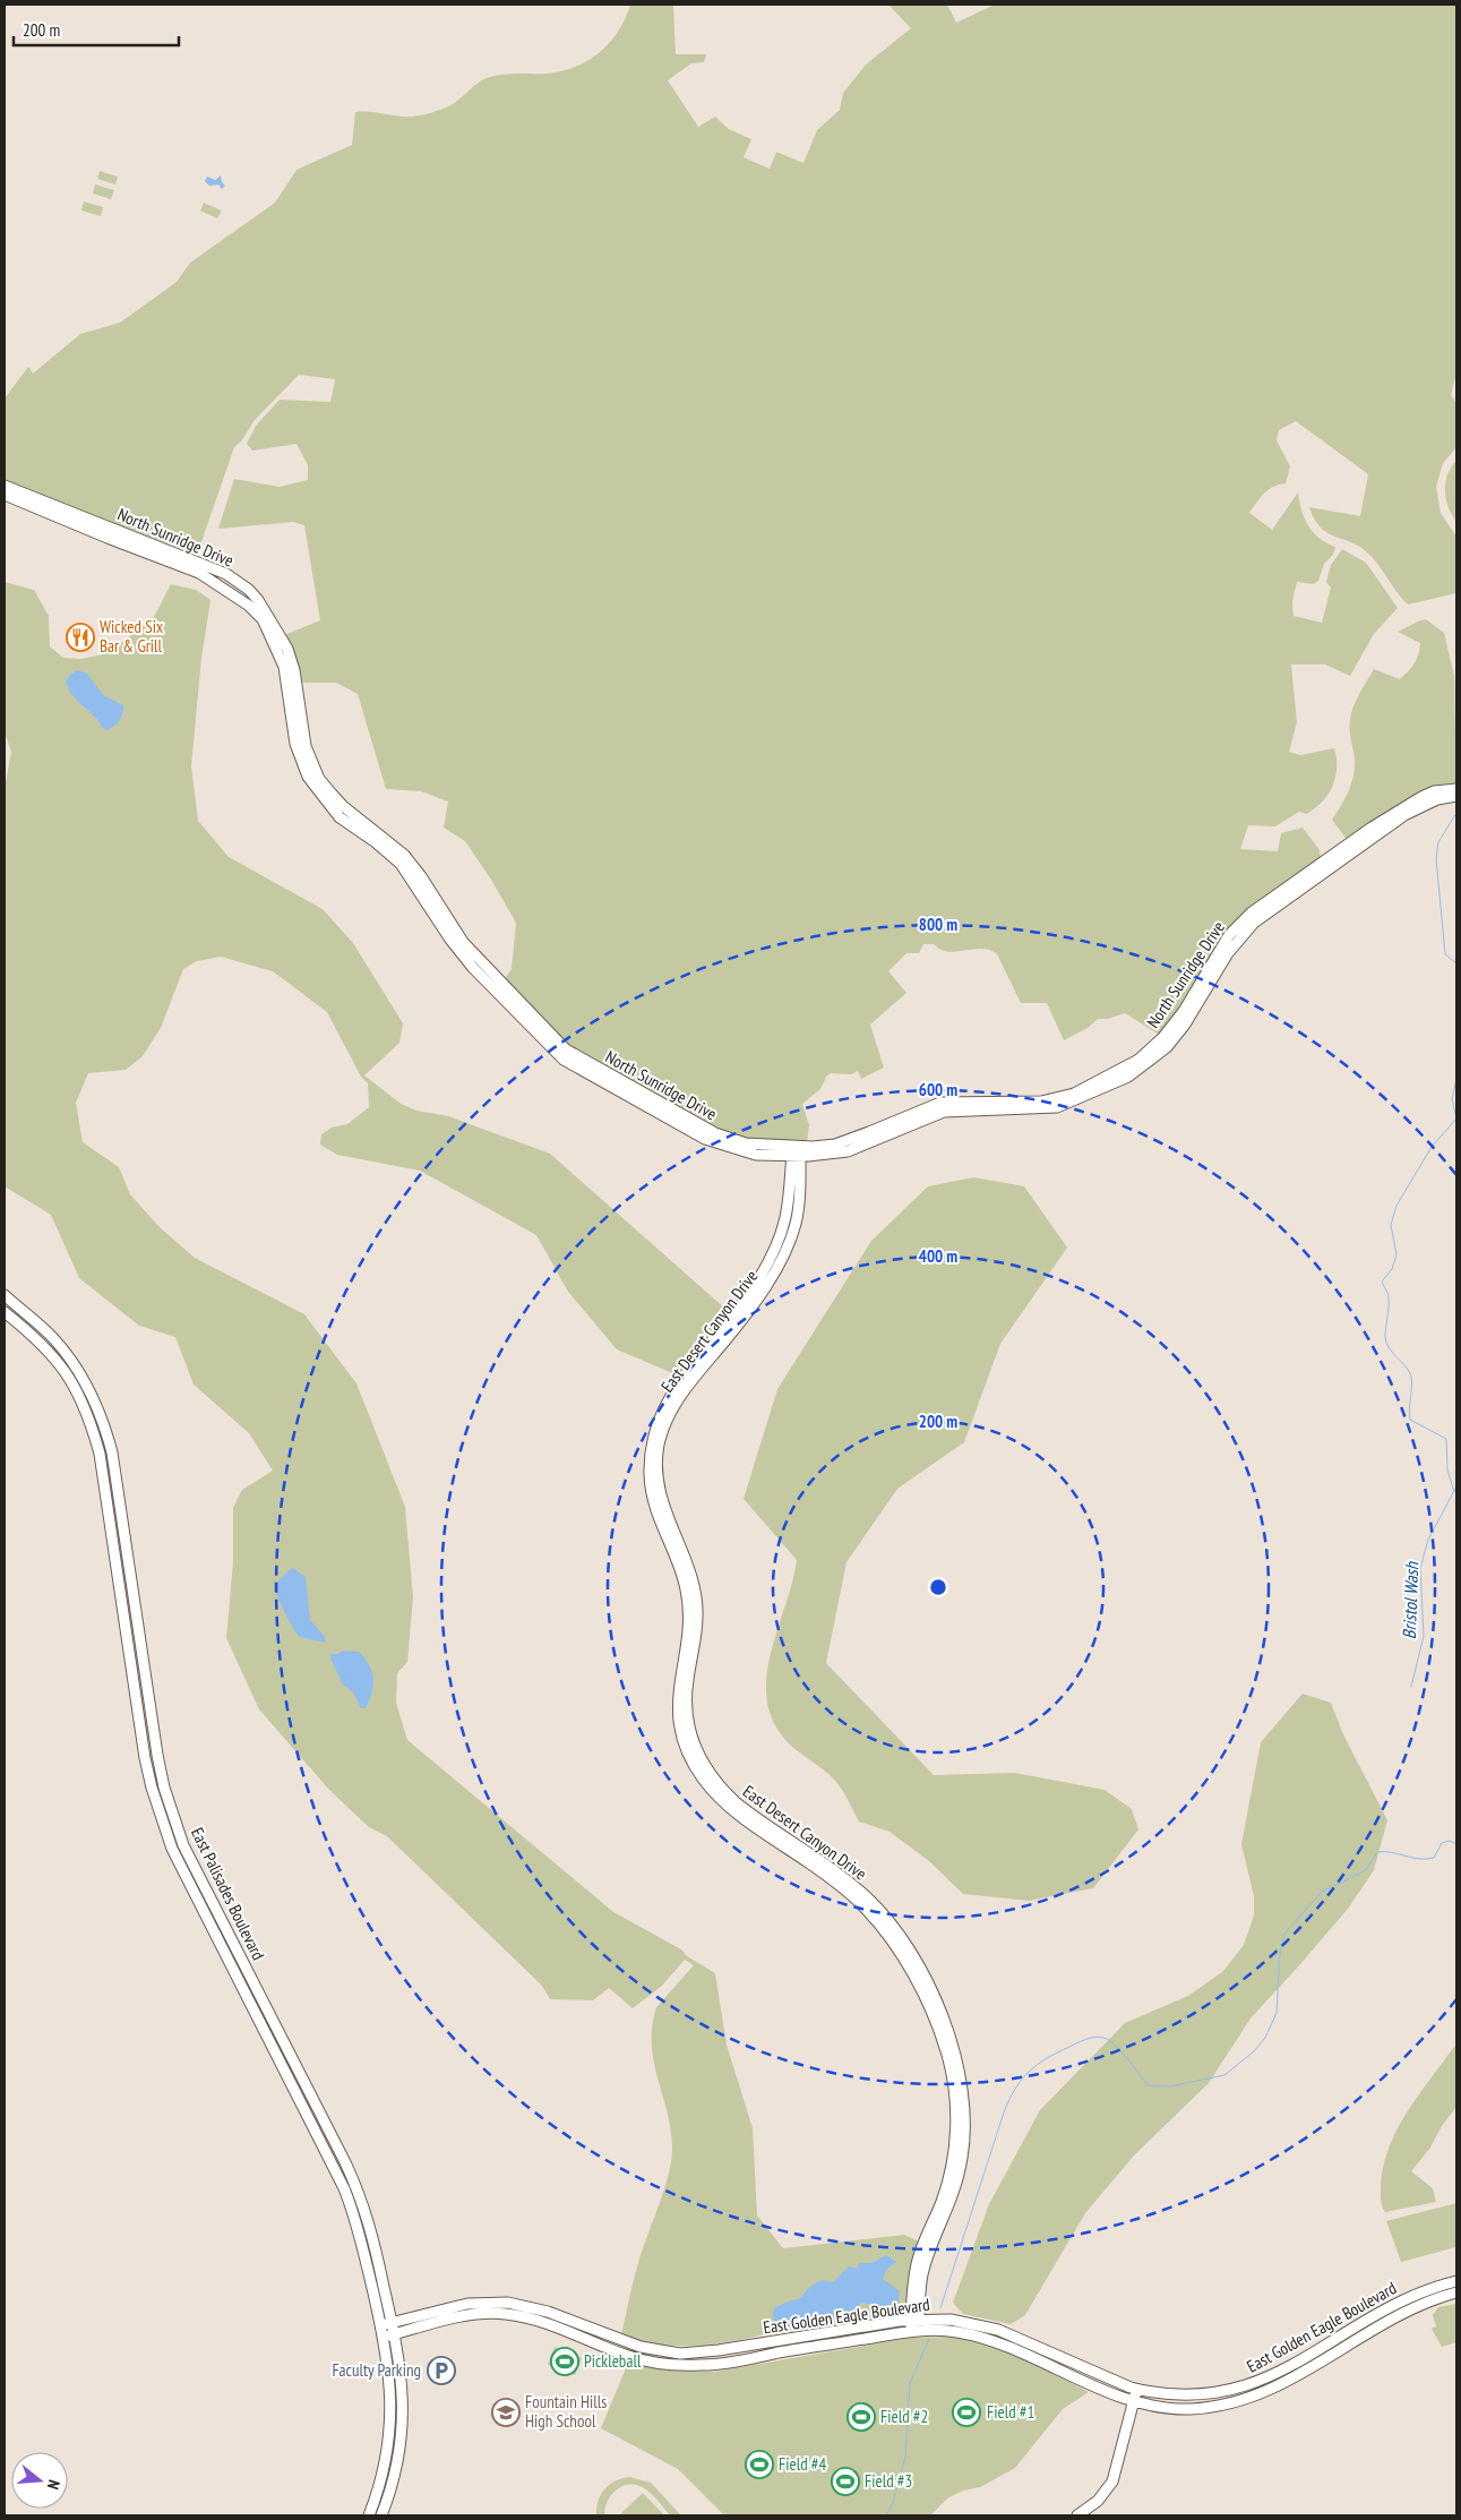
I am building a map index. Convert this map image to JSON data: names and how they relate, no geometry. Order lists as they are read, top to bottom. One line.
{"streets":{"street":["North Sunridge Drive","East Desert Canyon Drive","East Palisades Boulevard","East Golden Eagle Boulevard"]},"crossings":[["North Sunridge Drive","East Desert Canyon Drive"],["East Desert Canyon Drive","East Golden Eagle Boulevard"],["East Palisades Boulevard","East Golden Eagle Boulevard"]],"water":["Bristol Wash"],"places":{"restaurant":["Wicked Six Bar & Grill"],"sports":["Pickleball","Field #1","Field #2","Field #4","Field #3"],"parking":["Faculty Parking"],"school or university":["Fountain Hills High School"]},"scale_bar":"200 m","north":"right","rings":["800 m","600 m","400 m","200 m"]}
